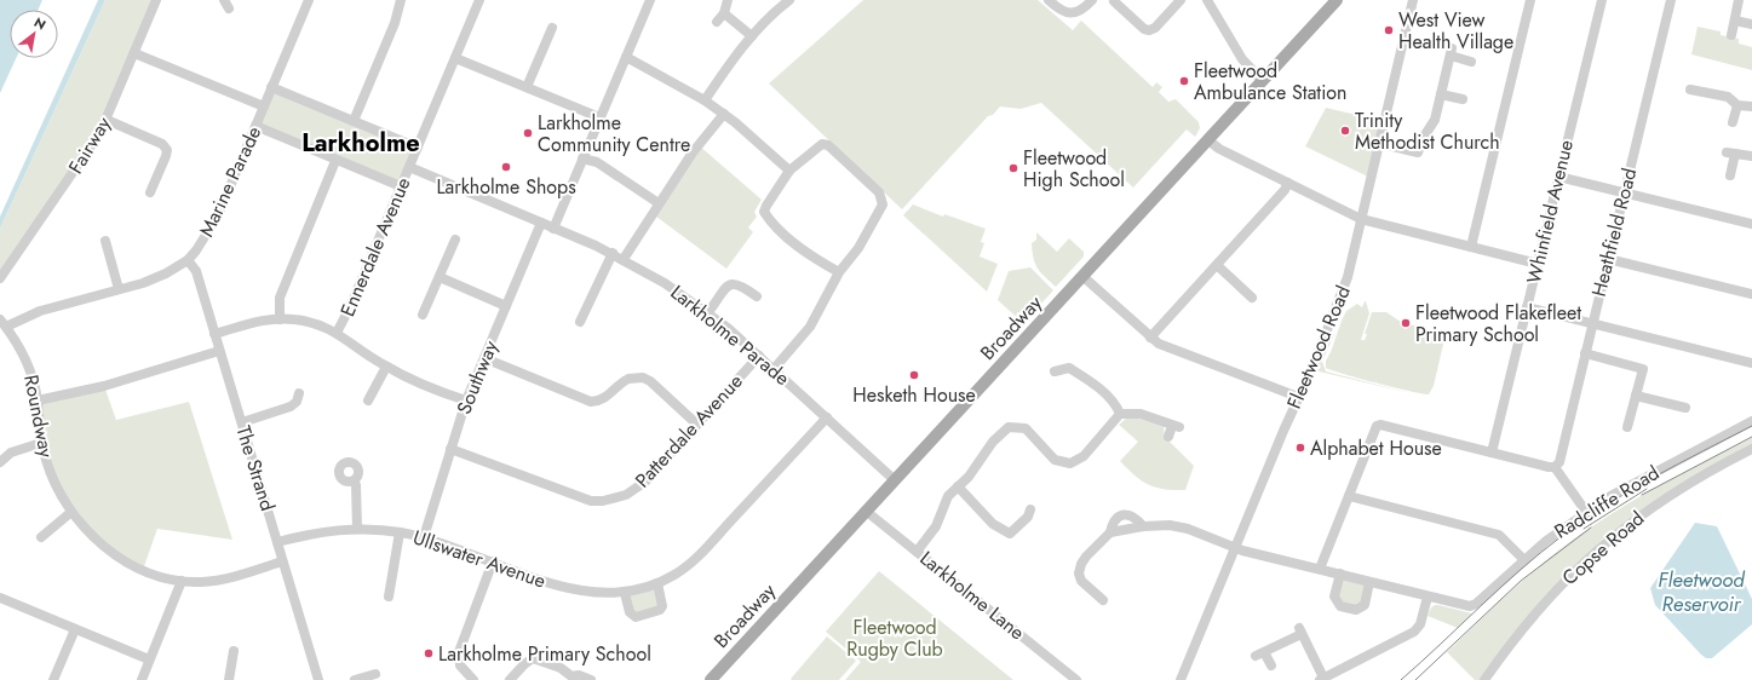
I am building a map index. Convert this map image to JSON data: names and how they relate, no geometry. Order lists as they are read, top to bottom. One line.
{"streets":{"main road":["Broadway"],"street":["Fairway","Marine Parade","Whinfield Avenue","Heathfield Road","Ennerdale Avenue","Larkholme Parade","Fleetwood Road","Southway","Roundway","Patterdale Avenue","The Strand","Radcliffe Road","Copse Road","Ullswater Avenue","Larkholme Lane"]},"crossings":[["Marine Parade","Roundway"],["Marine Parade","The Strand"],["Ennerdale Avenue","Larkholme Parade"],["Broadway","Larkholme Parade"],["Broadway","Larkholme Lane"],["Larkholme Parade","Southway"],["Larkholme Parade","Patterdale Avenue"],["Larkholme Parade","Ullswater Avenue"],["Southway","Patterdale Avenue"],["Southway","Ullswater Avenue"],["Roundway","The Strand"],["The Strand","Ullswater Avenue"]],"districts":["Larkholme"],"water":["Fleetwood Reservoir"],"parks":["Fleetwood Rugby Club"],"places":["West View Health Village","Fleetwood Ambulance Station","Trinity Methodist Church","Larkholme Community Centre","Larkholme Shops","Fleetwood High School","Fleetwood Flakefleet Primary School","Hesketh House","Alphabet House","Larkholme Primary School"],"north":"top right"}
